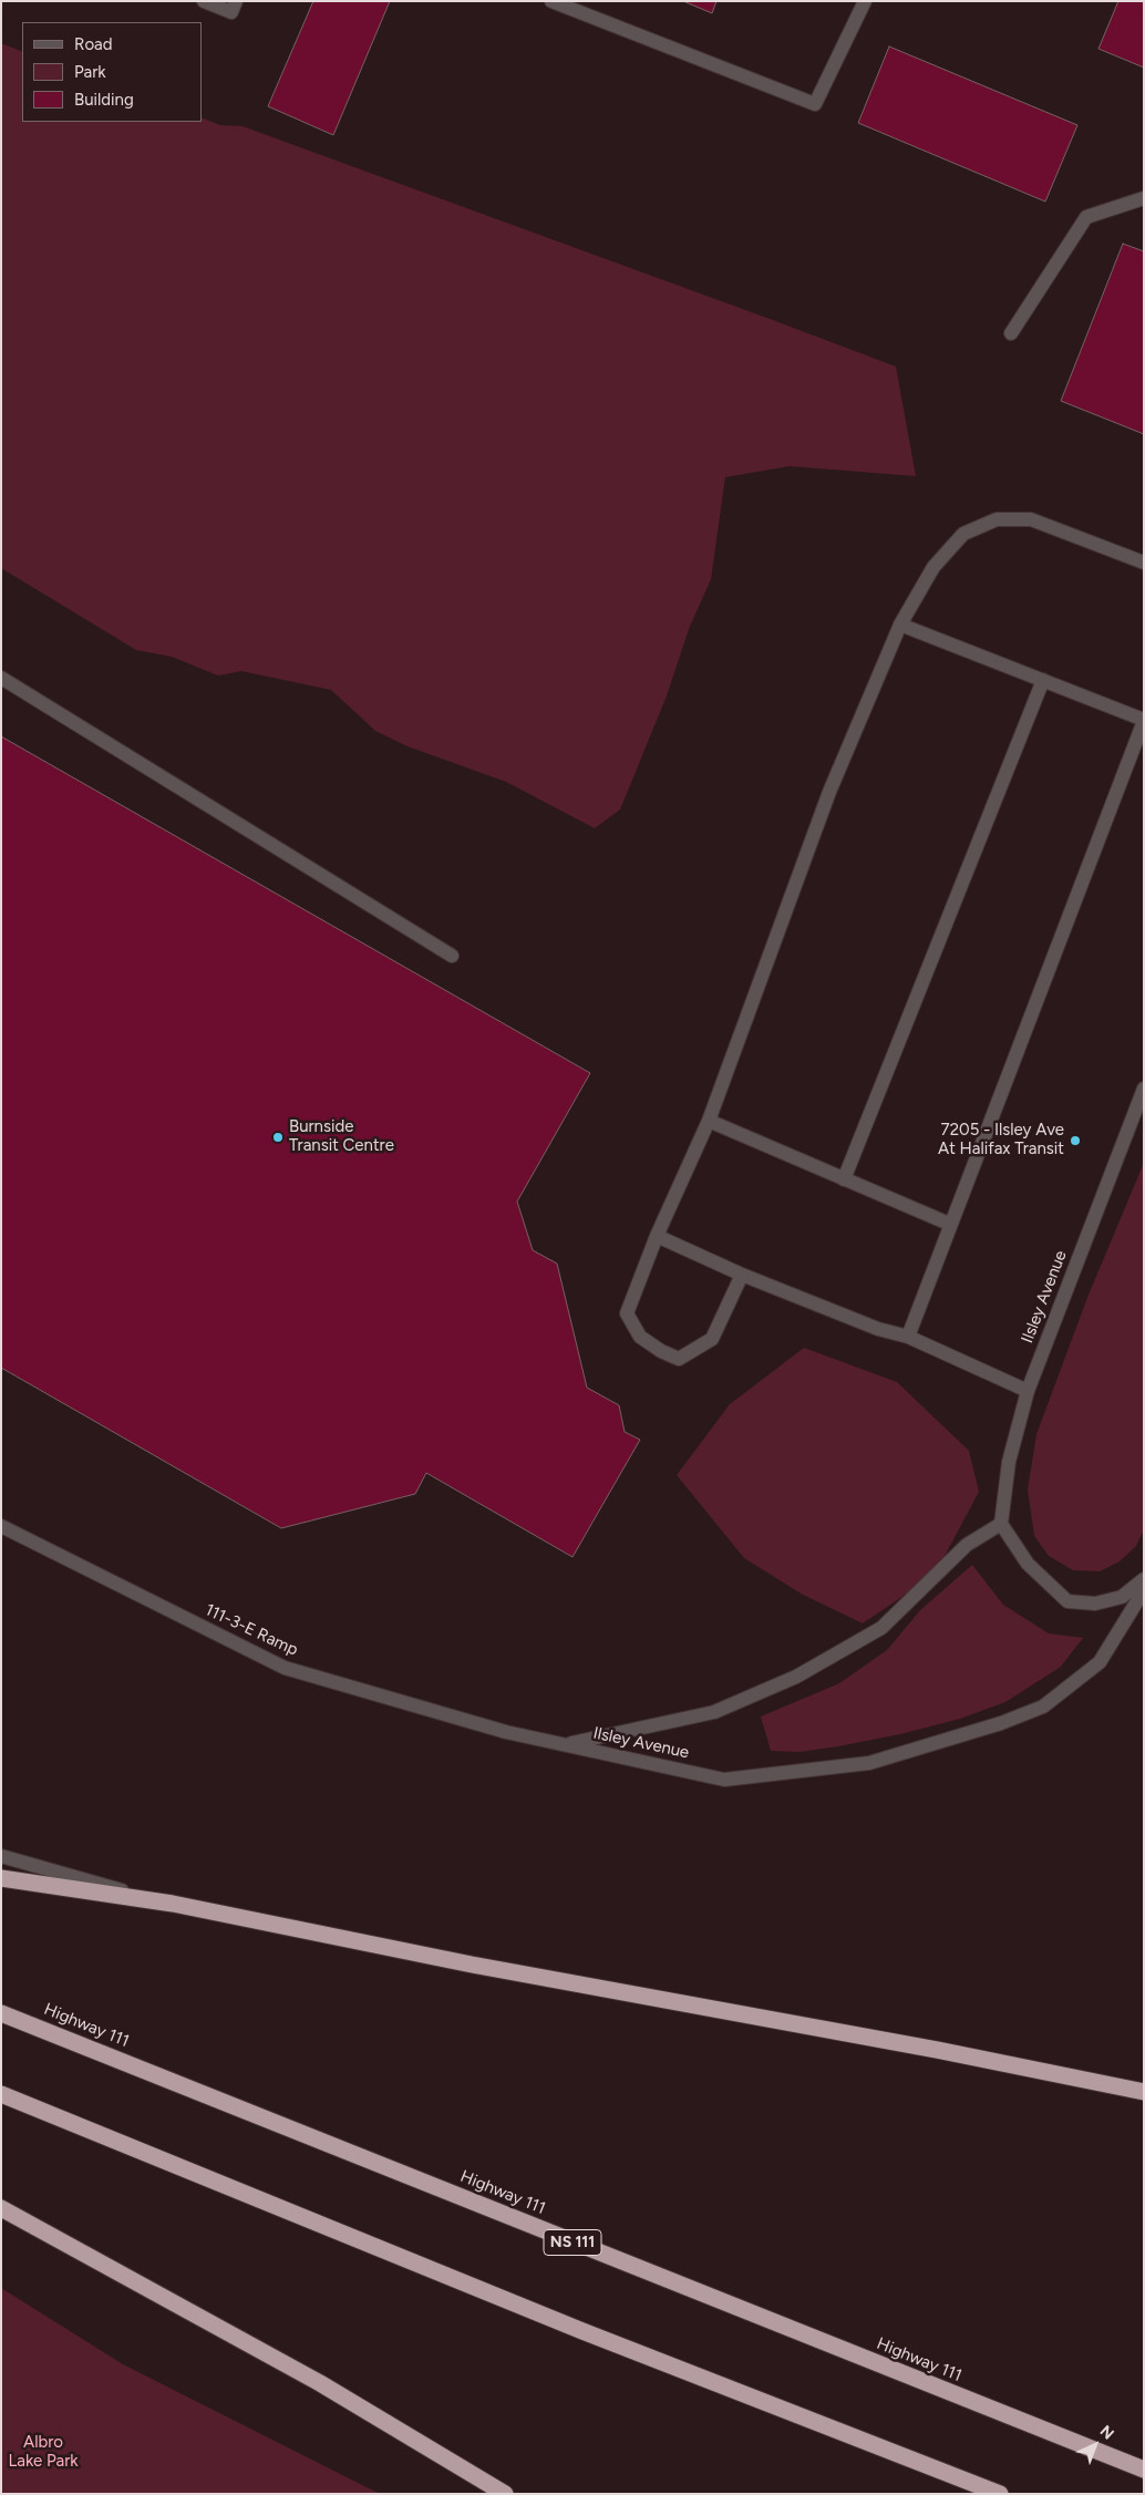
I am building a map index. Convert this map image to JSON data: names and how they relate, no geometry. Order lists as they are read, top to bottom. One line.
{"streets":{"highway":["Highway 111","NS 111"],"street":["Ilsley Avenue","111-3-E Ramp"]},"crossings":[["Ilsley Avenue","111-3-E Ramp"]],"parks":["Albro Lake Park"],"places":["Burnside Transit Centre","7205 - Ilsley Ave At Halifax Transit"],"legend":["Road","Park","Building"],"north":"top right"}
